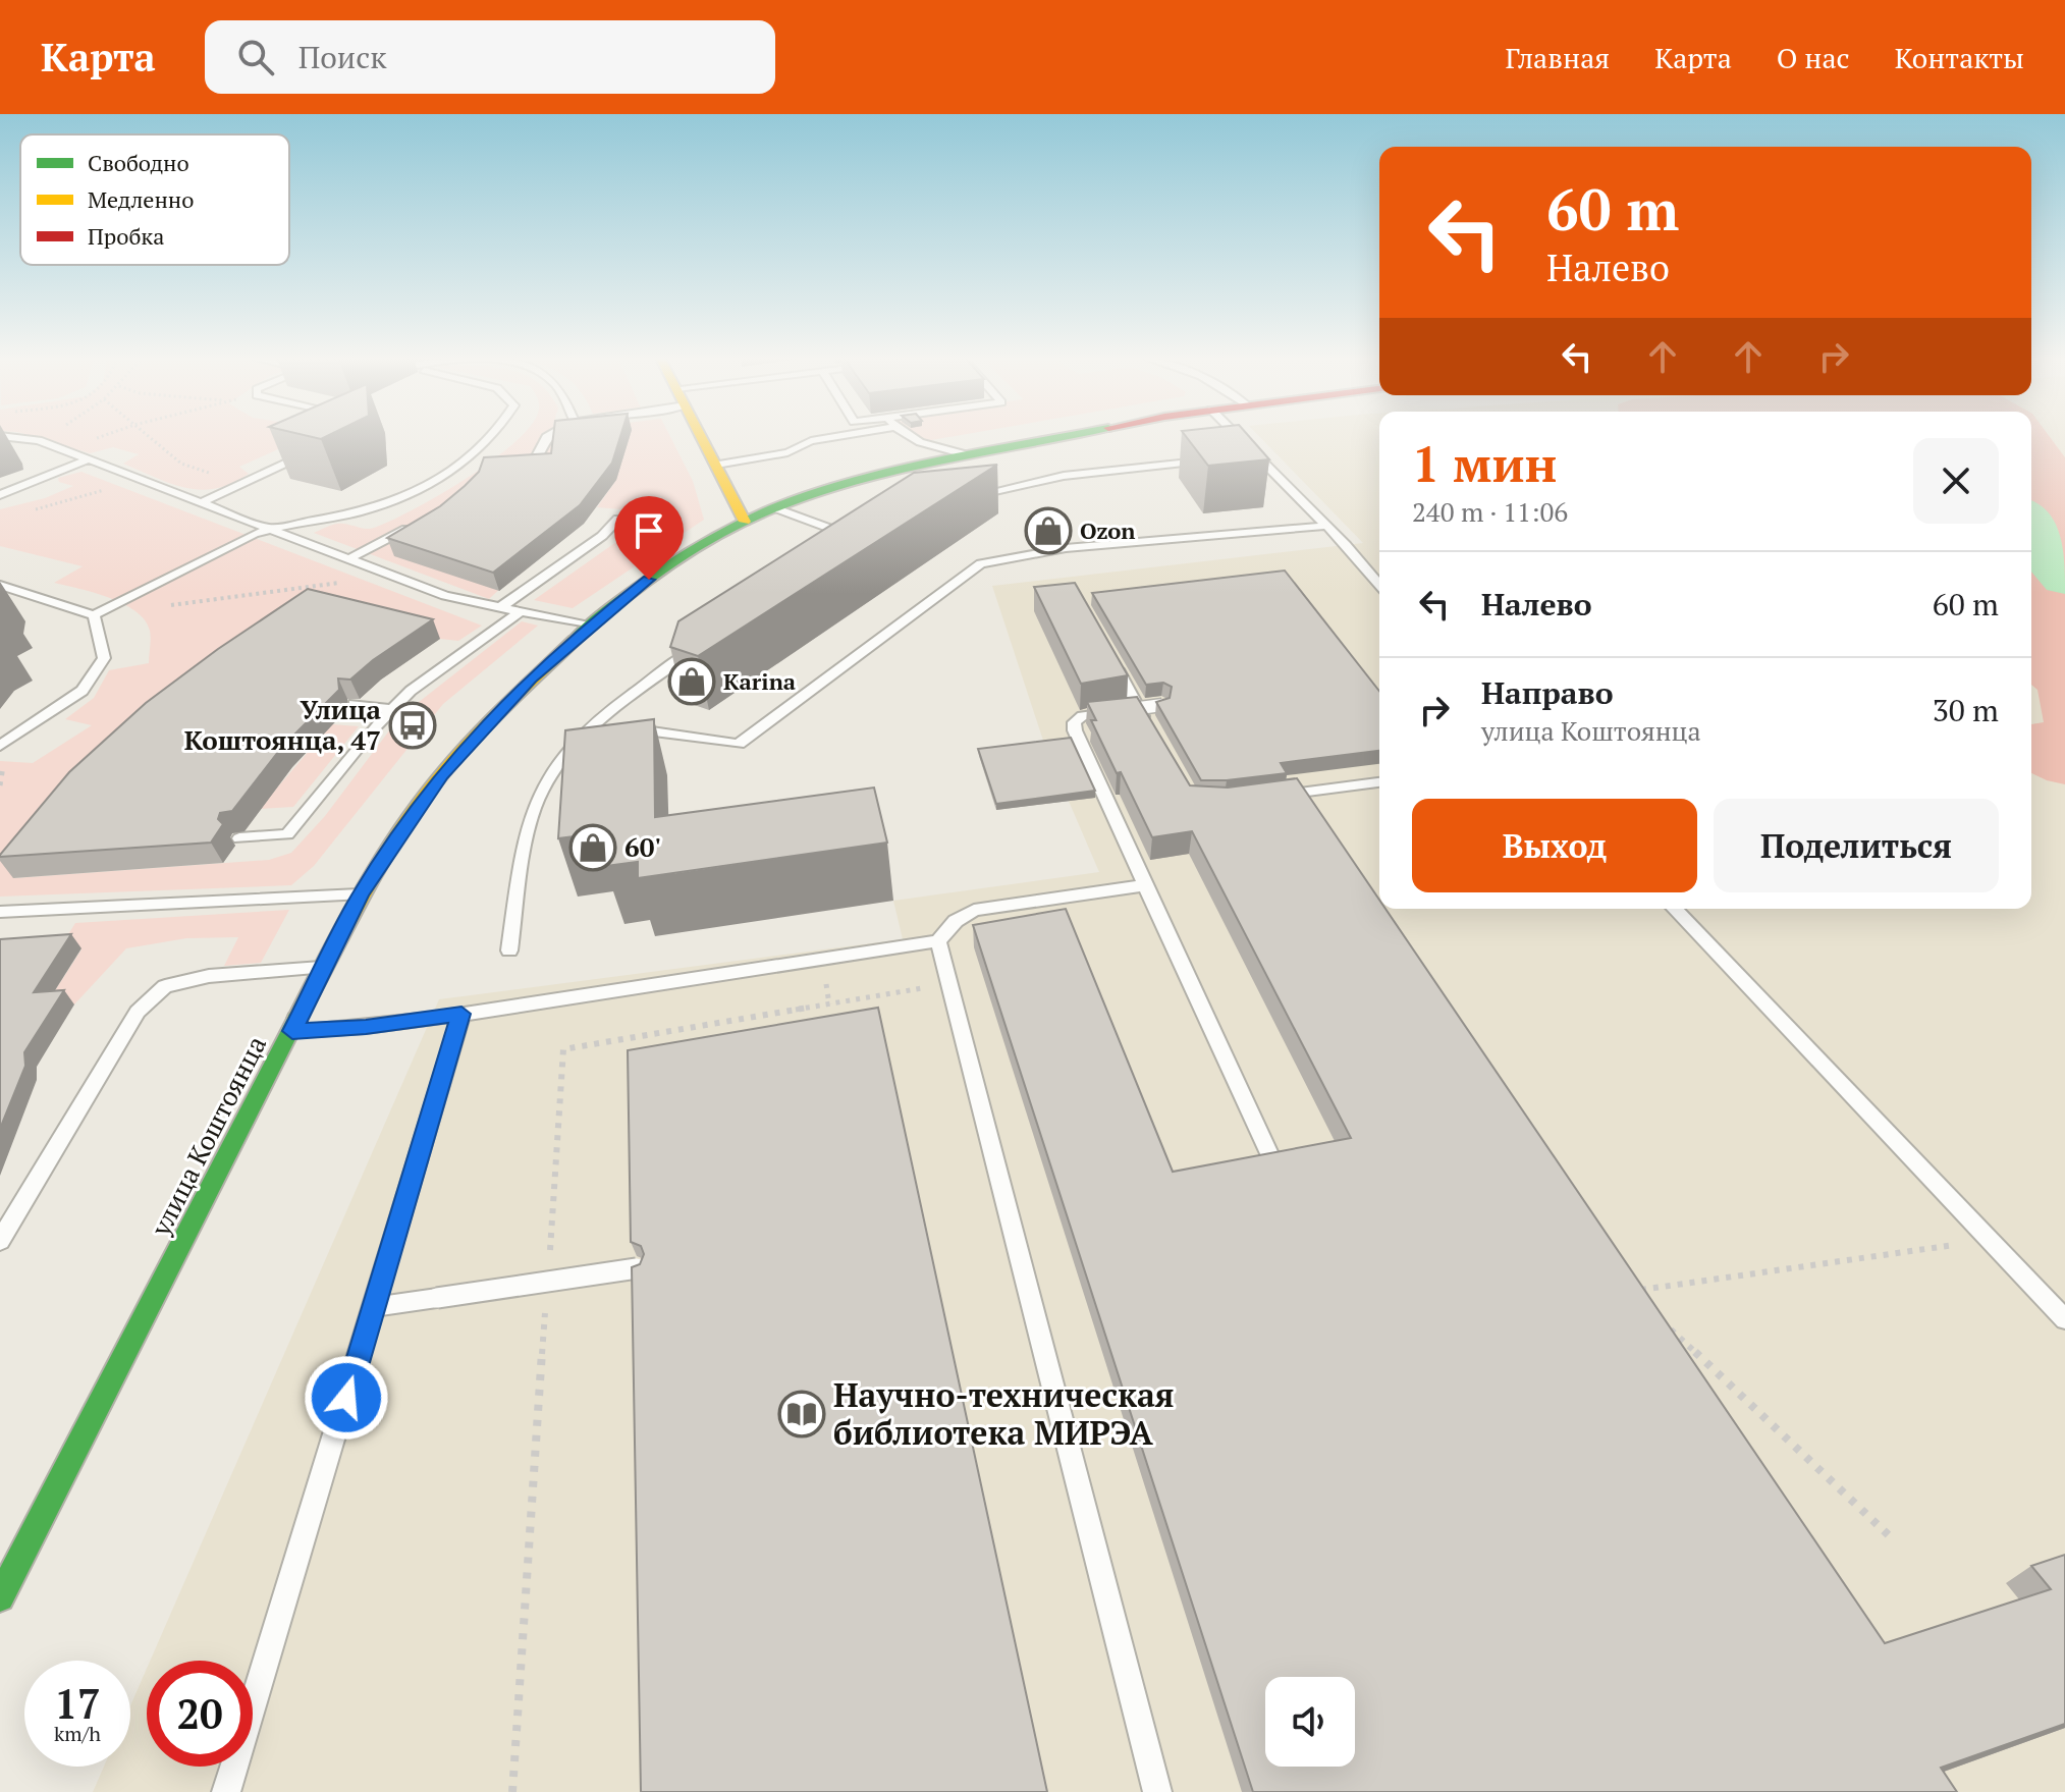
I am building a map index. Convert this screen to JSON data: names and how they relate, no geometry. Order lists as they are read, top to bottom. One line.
{"streets":{"street":["улица Коштоянца"]},"places":{"shop":["Ozon","Karina","60'"],"bus stop":["Улица Коштоянца, 47"],"library":["Научно-техническая библиотека МИРЭА"]},"legend":["Свободно","Медленно","Пробка"],"page":{"header":"Карта","search":"Поиск","nav":["Главная","Карта","О нас","Контакты"],"turn":["60 m","Налево"],"heading":["1 мин","240 m · 11:06"],"list":[{"name":"Налево","value":"60 m"},{"name":"Направо","note":"улица Коштоянца","value":"30 m"}],"buttons":["Выход","Поделиться"],"speed":"17 km/h","limit":"20"}}
